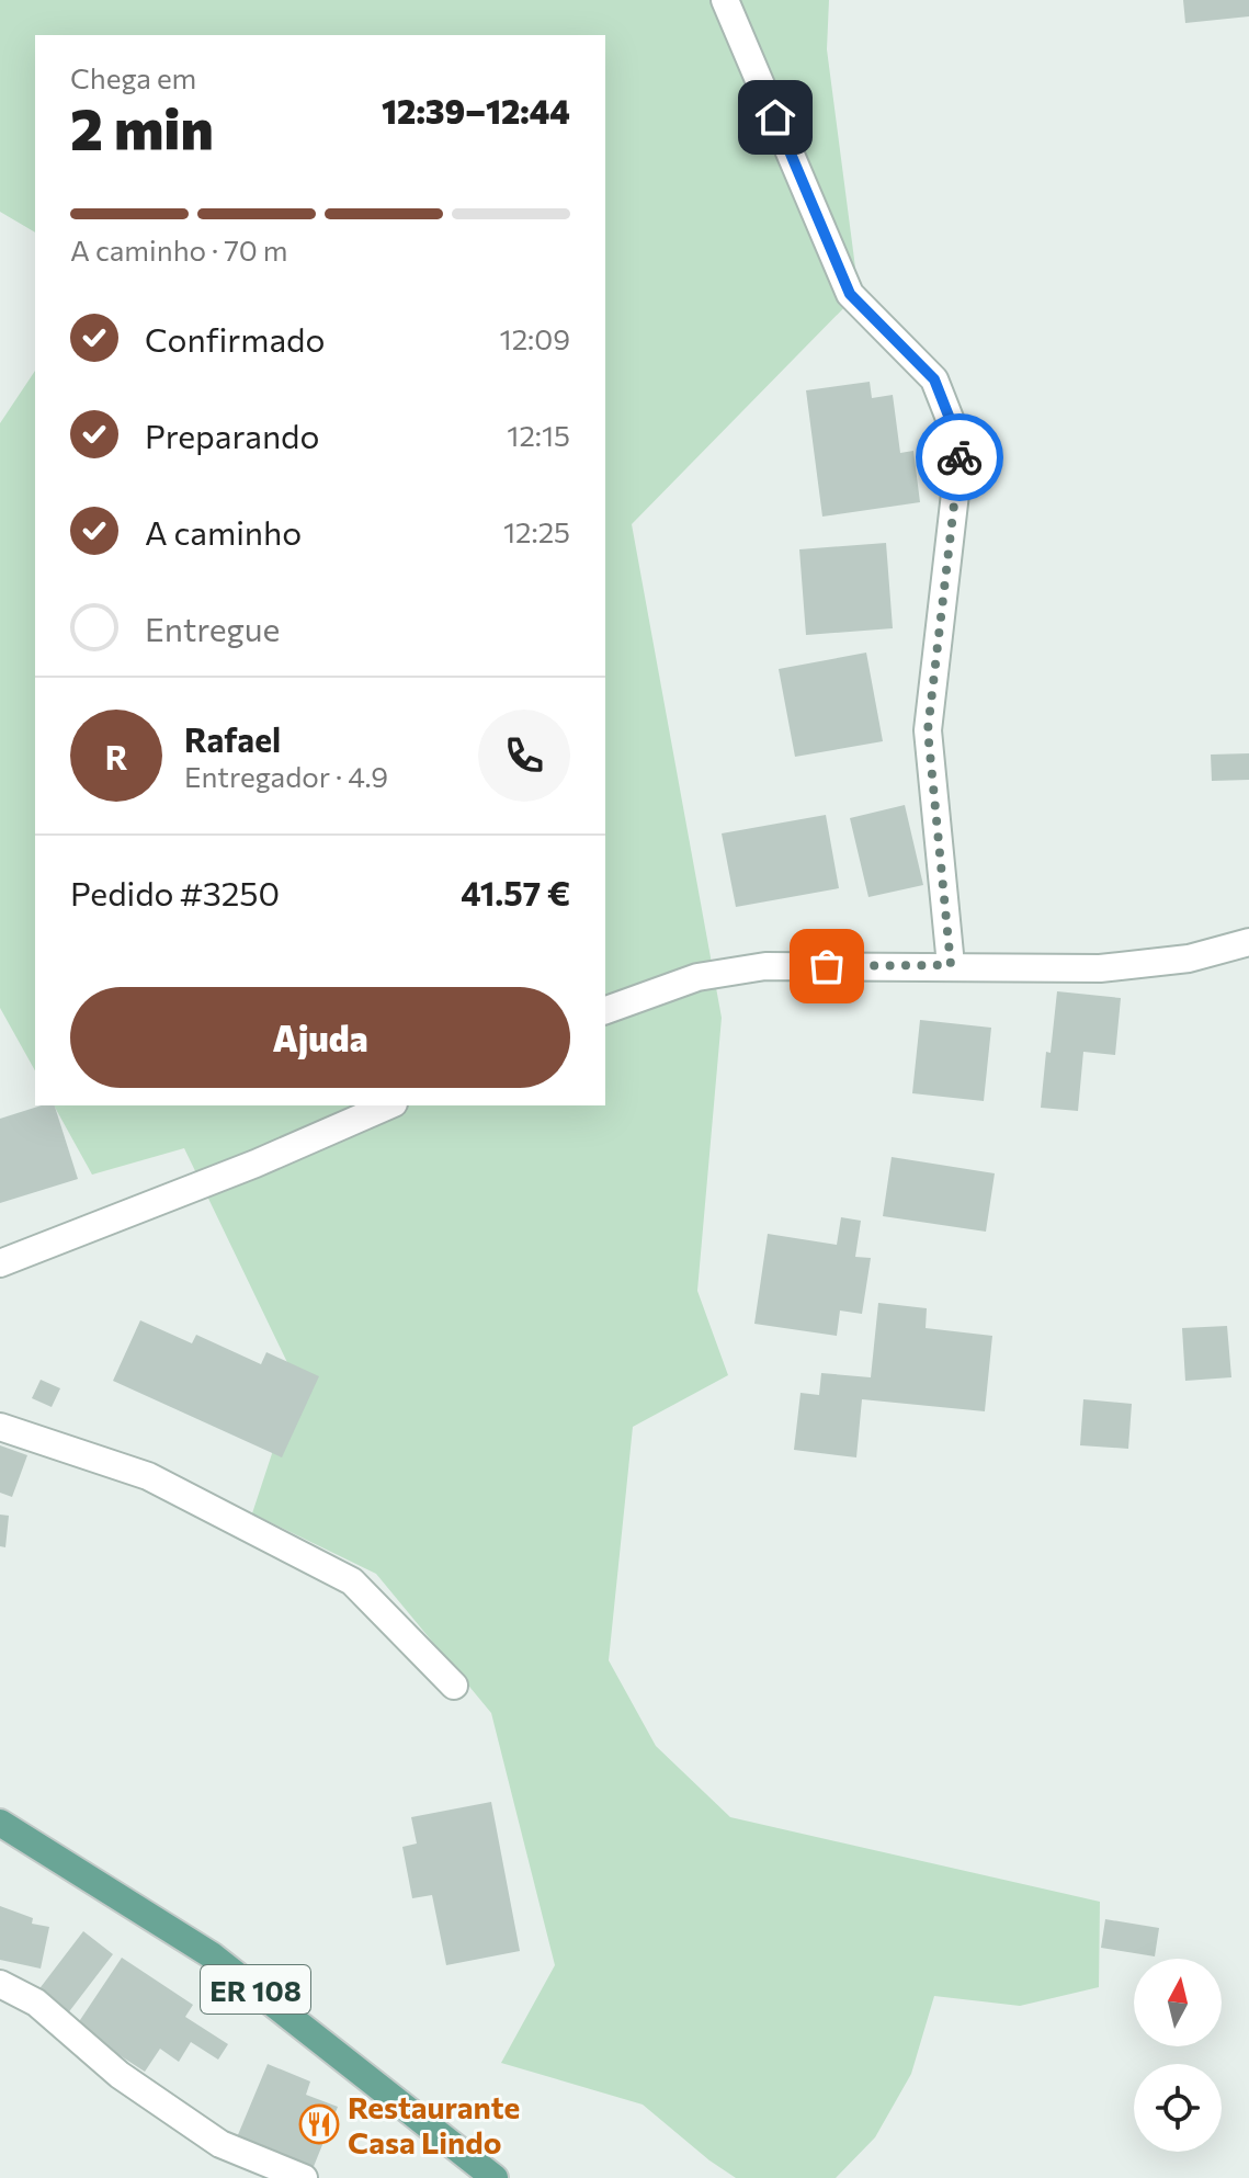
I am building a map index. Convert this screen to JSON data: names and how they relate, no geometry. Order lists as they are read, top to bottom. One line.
{"streets":{"main road":["ER 108"]},"places":{"restaurant":["Restaurante Casa Lindo"]},"north":"top","page":{"heading":["2 min","Chega em","12:39–12:44"],"panel":["Rafael","Entregador · 4.9","Pedido #3250","41.57 €"],"bar":"A caminho · 70 m","list":[["Confirmado","12:09"],["Preparando","12:15"],["A caminho","12:25"],"Entregue"],"round":"R","buttons":"Ajuda"}}
